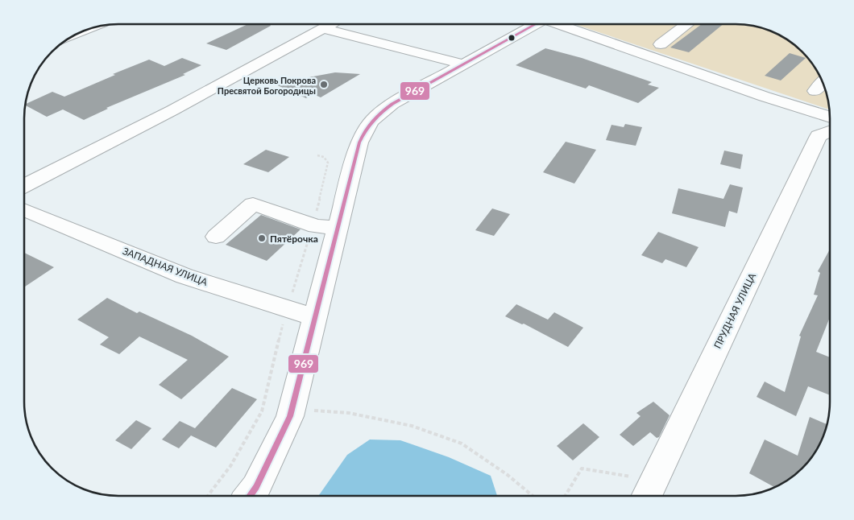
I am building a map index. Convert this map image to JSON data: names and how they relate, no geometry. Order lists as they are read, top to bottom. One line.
{"streets":{"street":["ЗАПАДНАЯ УЛИЦА","ПРУДНАЯ УЛИЦА"]},"places":["Церковь Покрова Пресвятой Богородицы","Пятёрочка"],"lines":["transit line 969"]}
